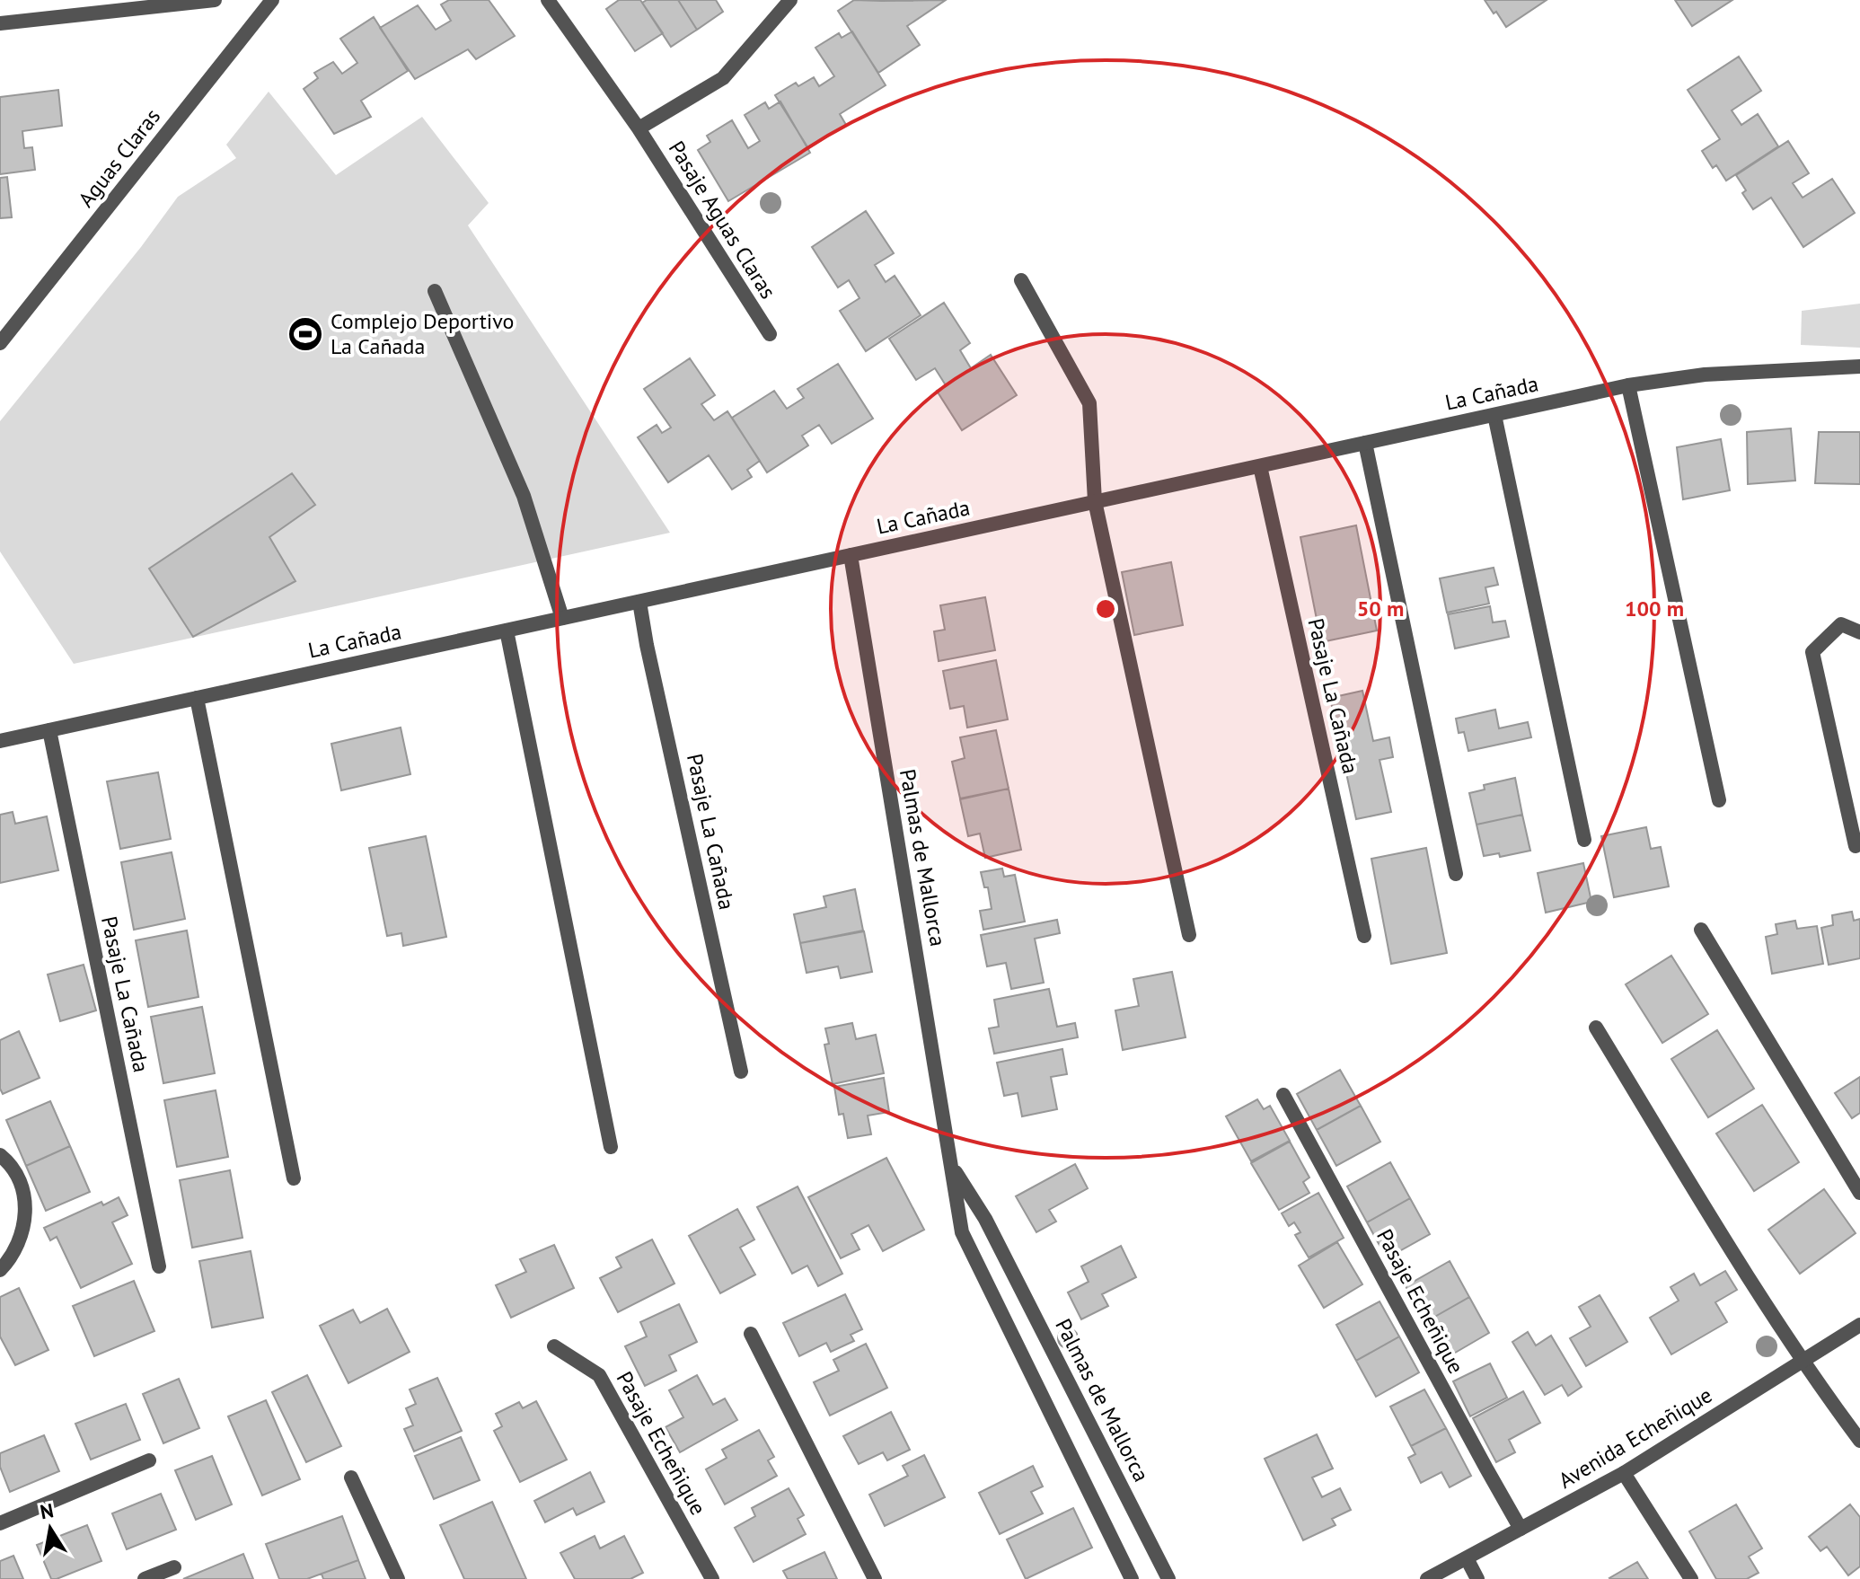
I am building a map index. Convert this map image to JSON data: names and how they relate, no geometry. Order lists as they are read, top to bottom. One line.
{"streets":{"street":["Aguas Claras","Pasaje Aguas Claras","La Cañada","Pasaje La Cañada","Palmas de Mallorca","Pasaje Echeñique","Avenida Echeñique"]},"crossings":[["La Cañada","Pasaje La Cañada"],["La Cañada","Palmas de Mallorca"],["Pasaje Echeñique","Avenida Echeñique"]],"places":{"sports":["Complejo Deportivo La Cañada"]},"north":"top","rings":["50 m","100 m"]}
